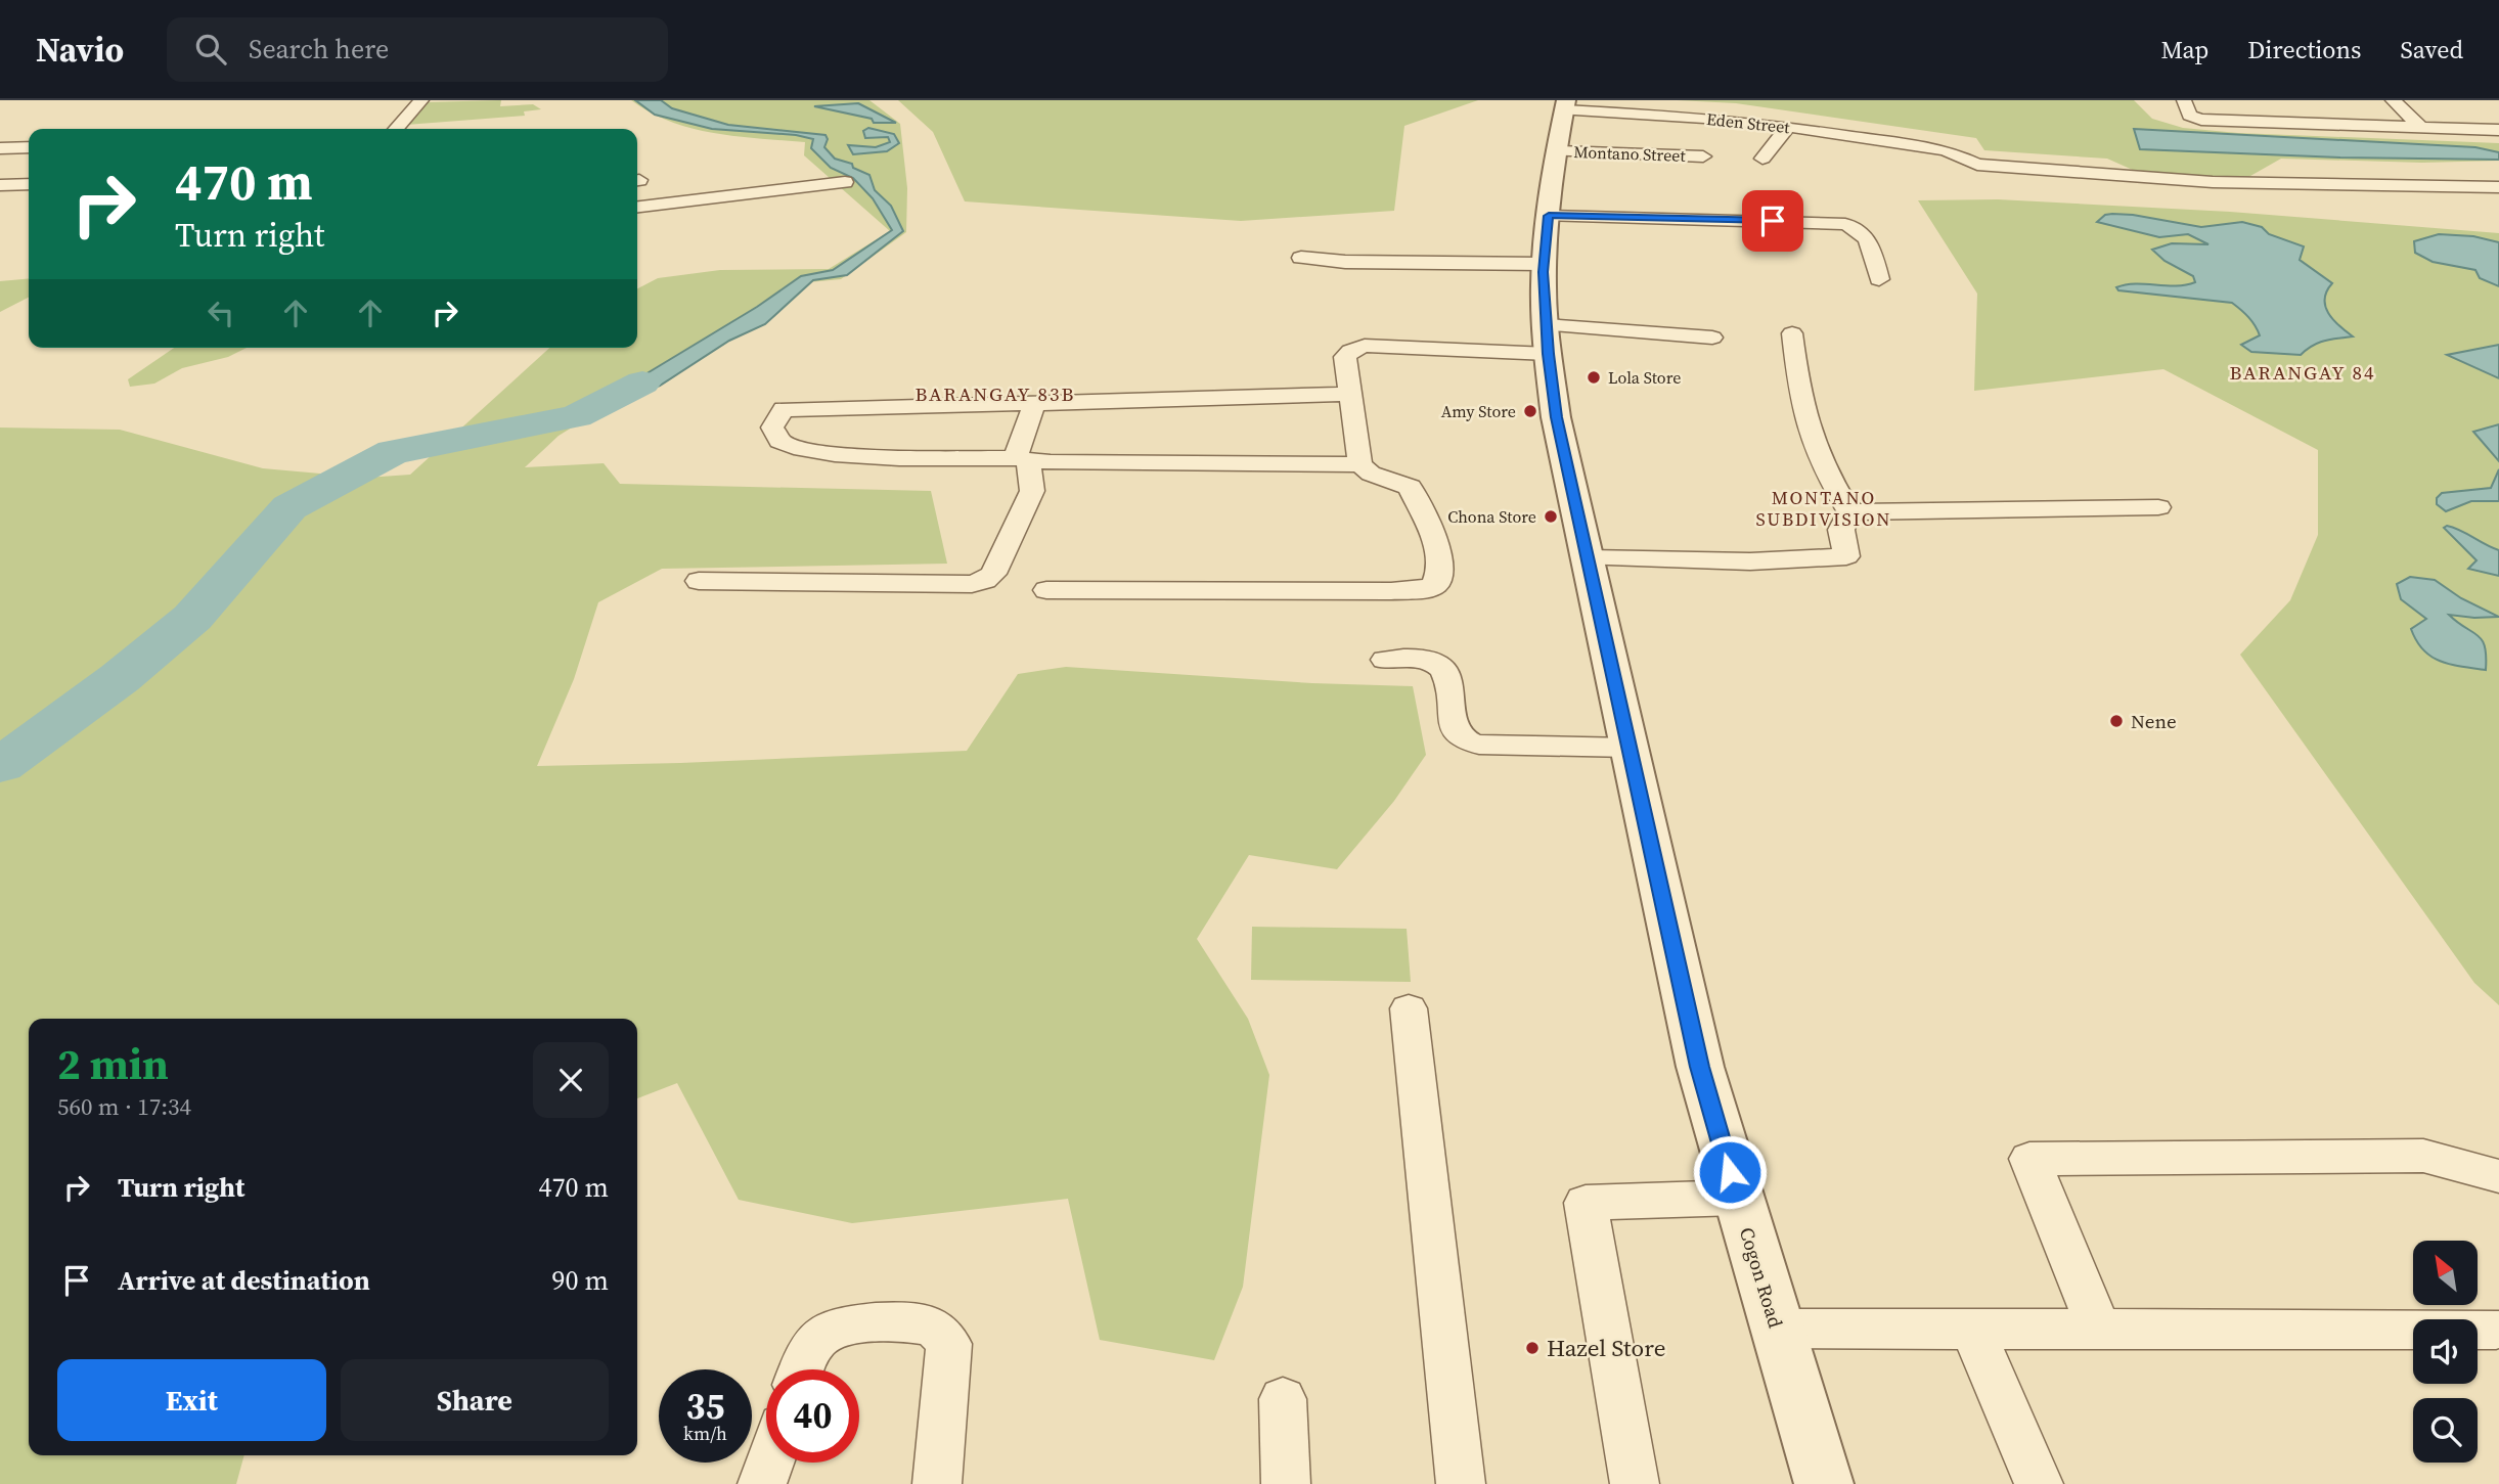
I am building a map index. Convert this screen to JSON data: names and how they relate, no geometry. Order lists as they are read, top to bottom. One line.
{"streets":{"street":["Eden Street","Montano Street","Cogon Road"]},"crossings":[["Eden Street","Cogon Road"],["Montano Street","Cogon Road"]],"districts":["BARANGAY 84","BARANGAY 83B","MONTANO SUBDIVISION"],"places":["Lola Store","Amy Store","Chona Store","Nene","Hazel Store"],"north":"top left","page":{"header":"Navio","search":"Search here","nav":["Map","Directions","Saved"],"turn":["470 m","Turn right"],"heading":["2 min","560 m · 17:34"],"list":[{"name":"Turn right","value":"470 m"},{"name":"Arrive at destination","value":"90 m"}],"buttons":["Exit","Share"],"speed":"35 km/h","limit":"40"}}
